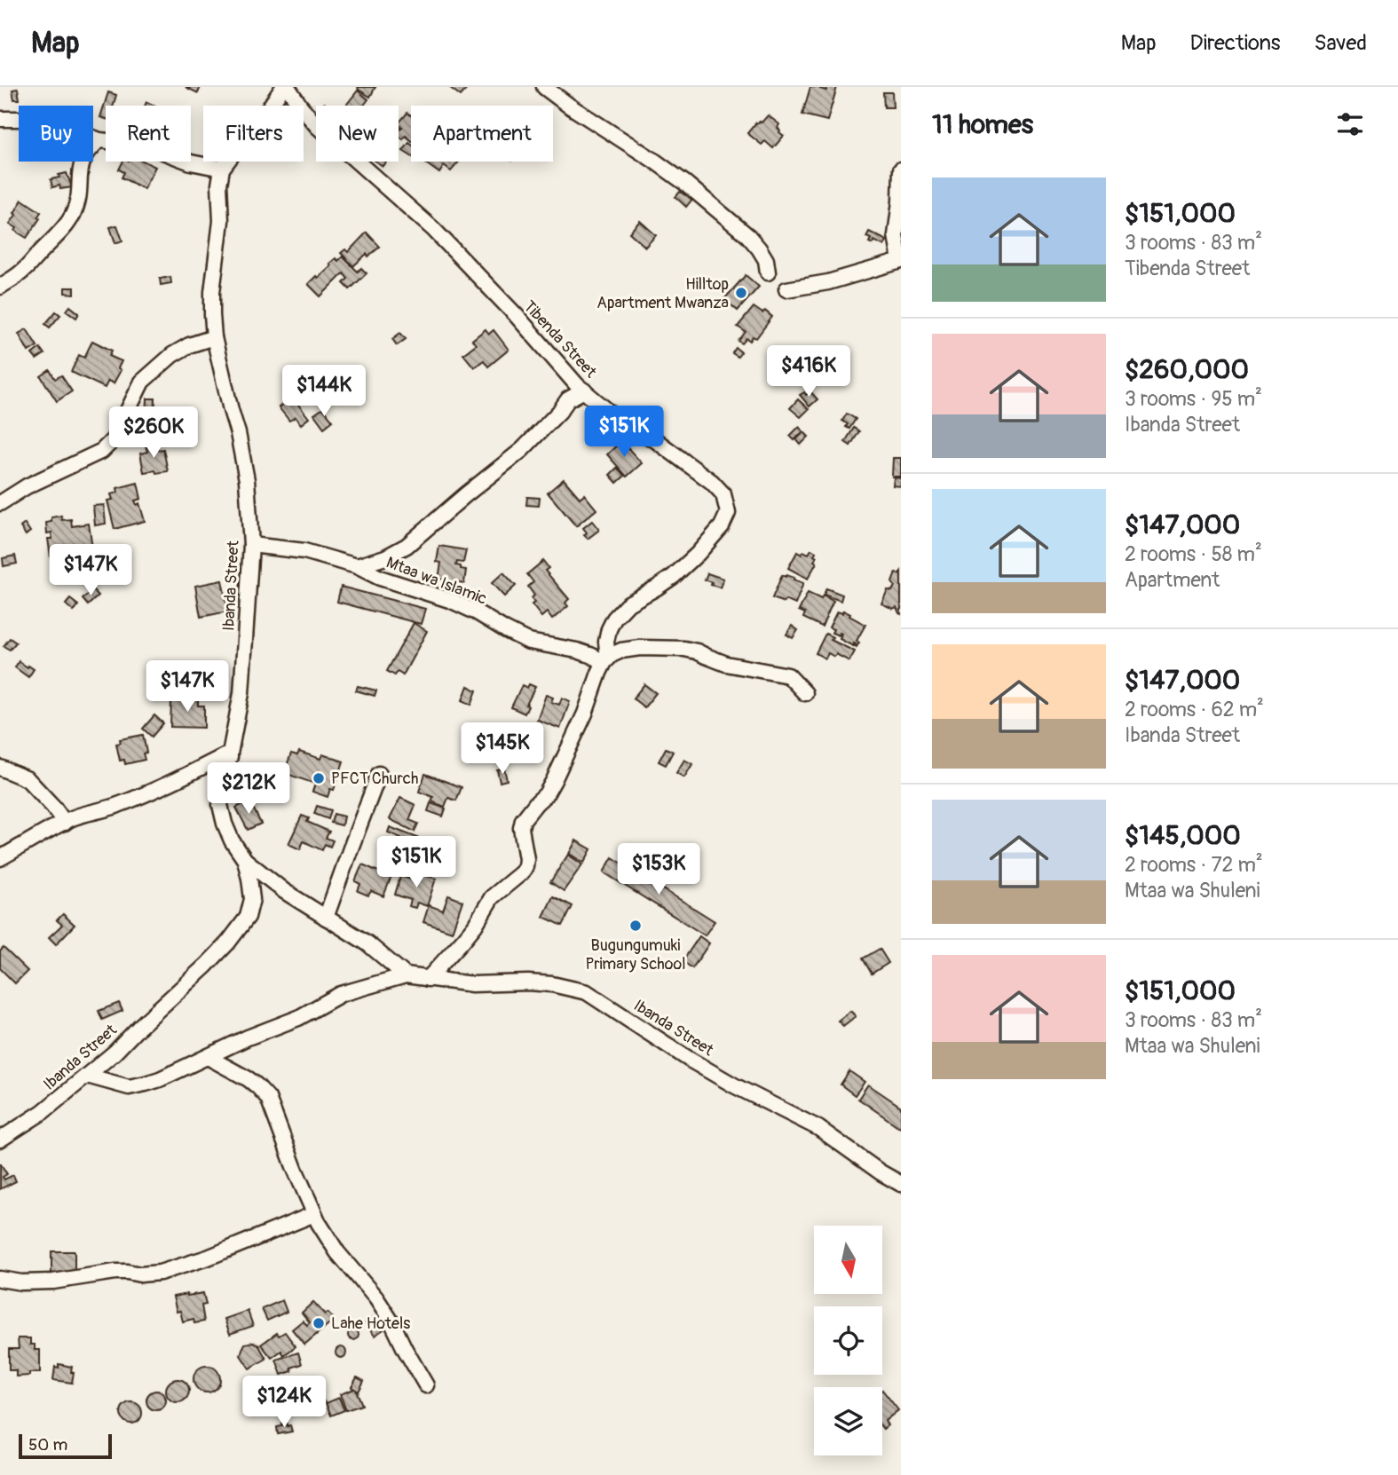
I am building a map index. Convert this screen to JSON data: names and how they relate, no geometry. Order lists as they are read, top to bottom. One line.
{"streets":{"street":["Tibenda Street","Mtaa wa Islamic","Ibanda Street"]},"crossings":[["Tibenda Street","Mtaa wa Islamic"],["Mtaa wa Islamic","Ibanda Street"]],"places":["Hilltop Apartment Mwanza","PFCT Church","Bugungumuki Primary School","Lahe Hotels"],"scale_bar":"50 m","north":"bottom","page":{"header":"Map","nav":["Map","Directions","Saved"],"heading":"11 homes","chip":["Buy","Rent","Filters","New","Apartment"],"list":[{"name":"$151,000","note":"3 rooms · 83 m² · Tibenda Street"},{"name":"$260,000","note":"3 rooms · 95 m² · Ibanda Street"},{"name":"$147,000","note":"2 rooms · 58 m² · Apartment"},{"name":"$147,000","note":"2 rooms · 62 m² · Ibanda Street"},{"name":"$145,000","note":"2 rooms · 72 m² · Mtaa wa Shuleni"},{"name":"$151,000","note":"3 rooms · 83 m² · Mtaa wa Shuleni"}],"price":["$416K","$144K","$151K","$260K","$147K","$147K","$145K","$212K","$151K","$153K","$124K"],"scale":"50 m"}}
